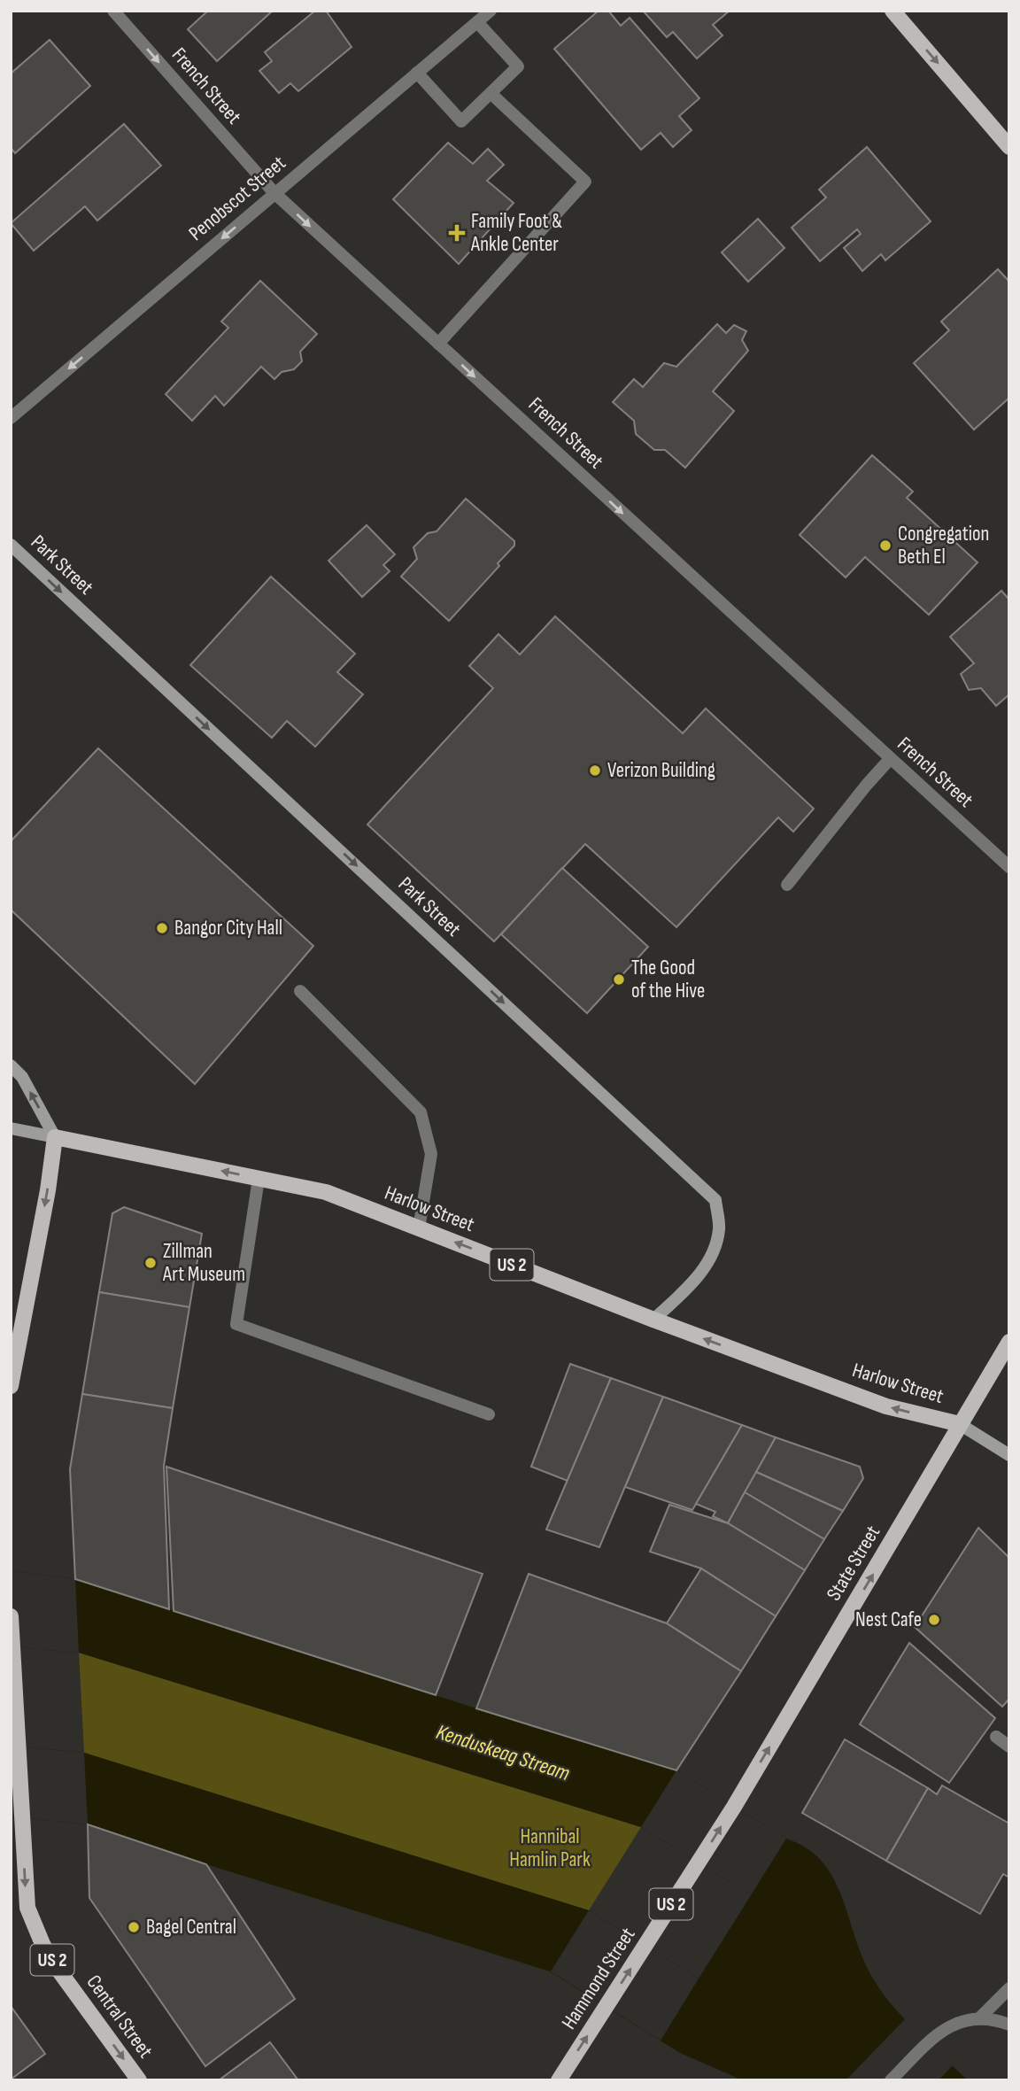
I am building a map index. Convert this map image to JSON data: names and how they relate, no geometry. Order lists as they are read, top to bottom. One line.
{"streets":{"main road":["Harlow Street","US 2","State Street","Hammond Street","Central Street"],"street":["French Street","Penobscot Street","Park Street"]},"crossings":[["French Street","Penobscot Street"],["Park Street","Harlow Street"],["Harlow Street","State Street"],["State Street","Hammond Street"]],"one_way":["French Street","Penobscot Street","Park Street","Harlow Street","State Street","Hammond Street","Central Street"],"water":["Kenduskeag Stream"],"parks":["Hannibal Hamlin Park"],"places":{"health":["Family Foot & Ankle Center"],"other":["Congregation Beth El","Verizon Building","Bangor City Hall","The Good of the Hive","Zillman Art Museum","Nest Cafe","Bagel Central"]}}
